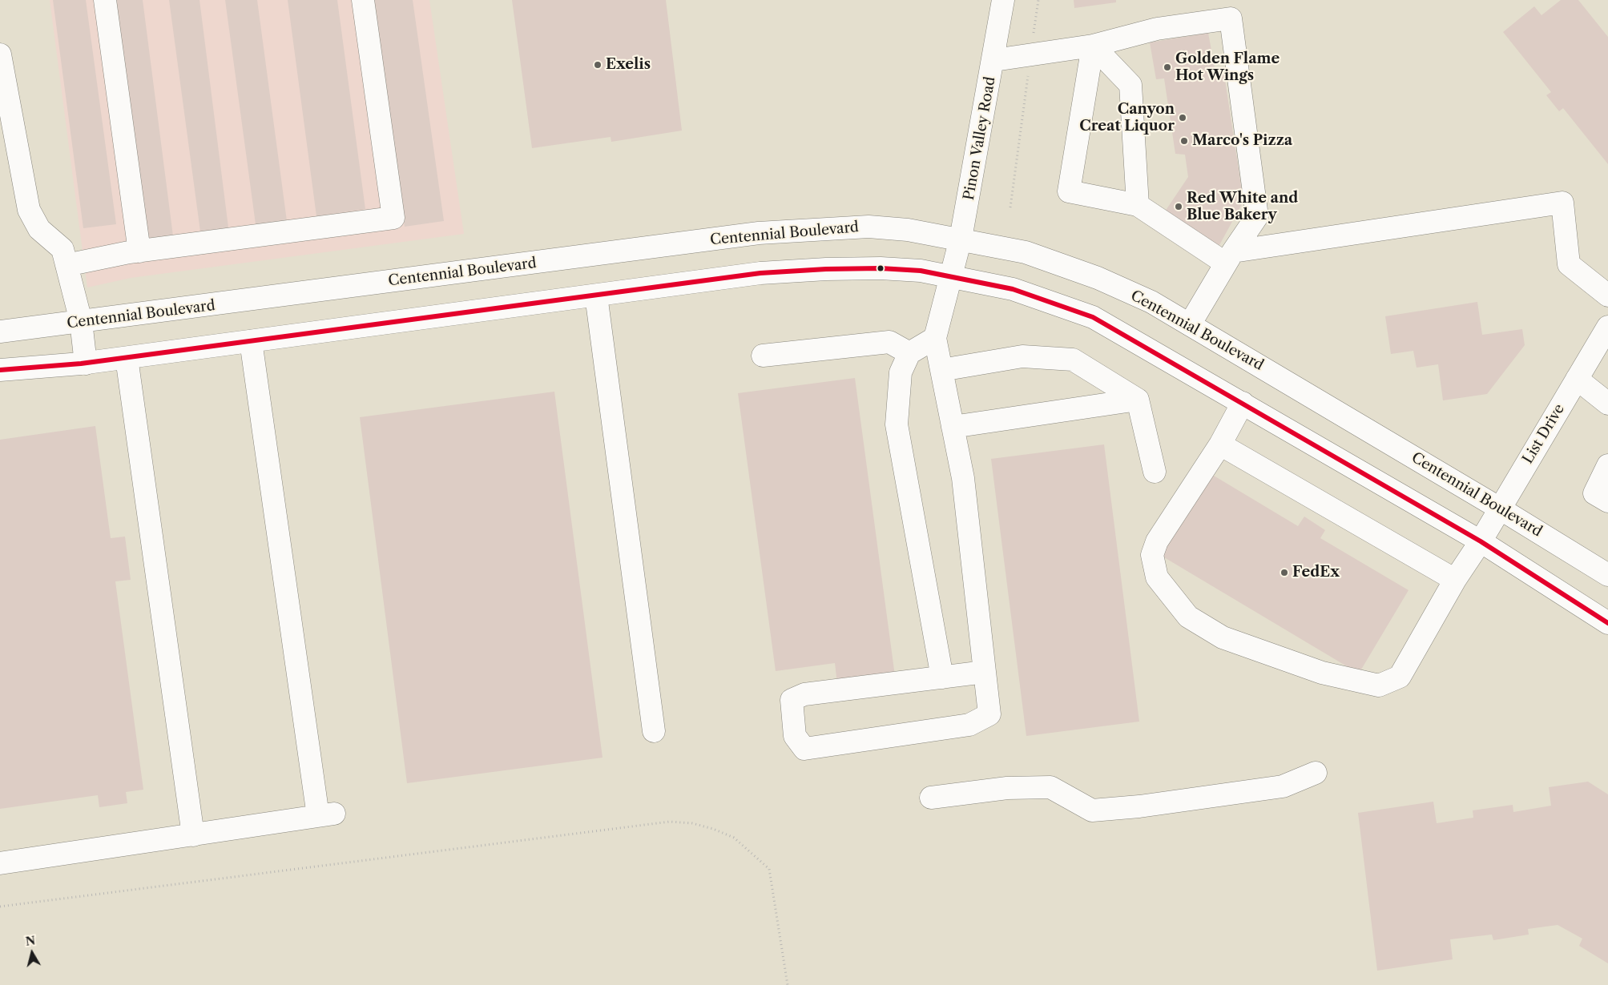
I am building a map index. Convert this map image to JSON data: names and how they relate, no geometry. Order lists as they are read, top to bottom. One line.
{"streets":{"main road":["Pinon Valley Road","Centennial Boulevard","List Drive"]},"crossings":[["Pinon Valley Road","Centennial Boulevard"],["Centennial Boulevard","List Drive"]],"places":["Exelis","Golden Flame Hot Wings","Canyon Creat Liquor","Marco's Pizza","Red White and Blue Bakery","FedEx"],"north":"top"}
